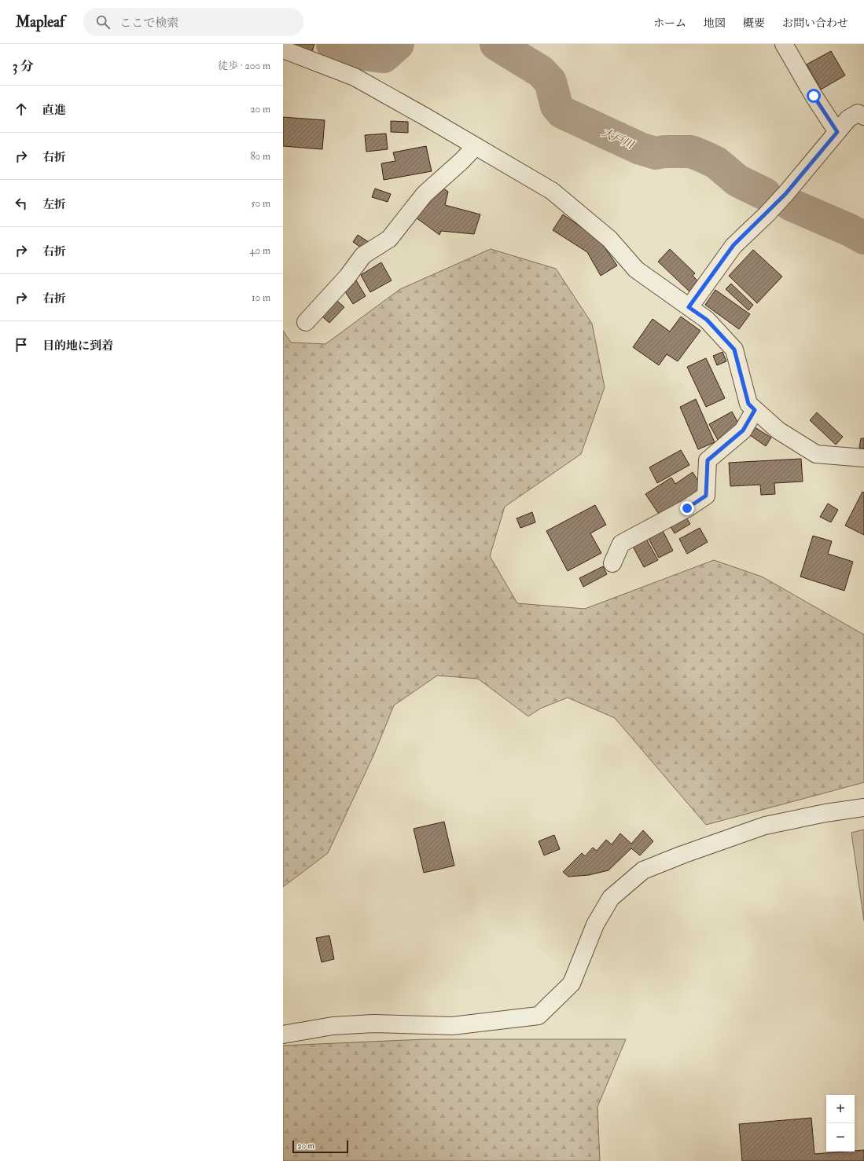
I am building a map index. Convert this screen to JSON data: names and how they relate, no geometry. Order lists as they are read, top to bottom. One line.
{"water":["大戸川"],"scale_bar":"20 m","page":{"header":"Mapleaf","search":"ここで検索","nav":["ホーム","地図","概要","お問い合わせ"],"heading":["3 分","徒歩 · 200 m"],"list":[["直進","20 m"],["右折","80 m"],["左折","50 m"],["右折","40 m"],["右折","10 m"],"目的地に到着"],"map_buttons":["+","−"],"scale":"20 m"}}
